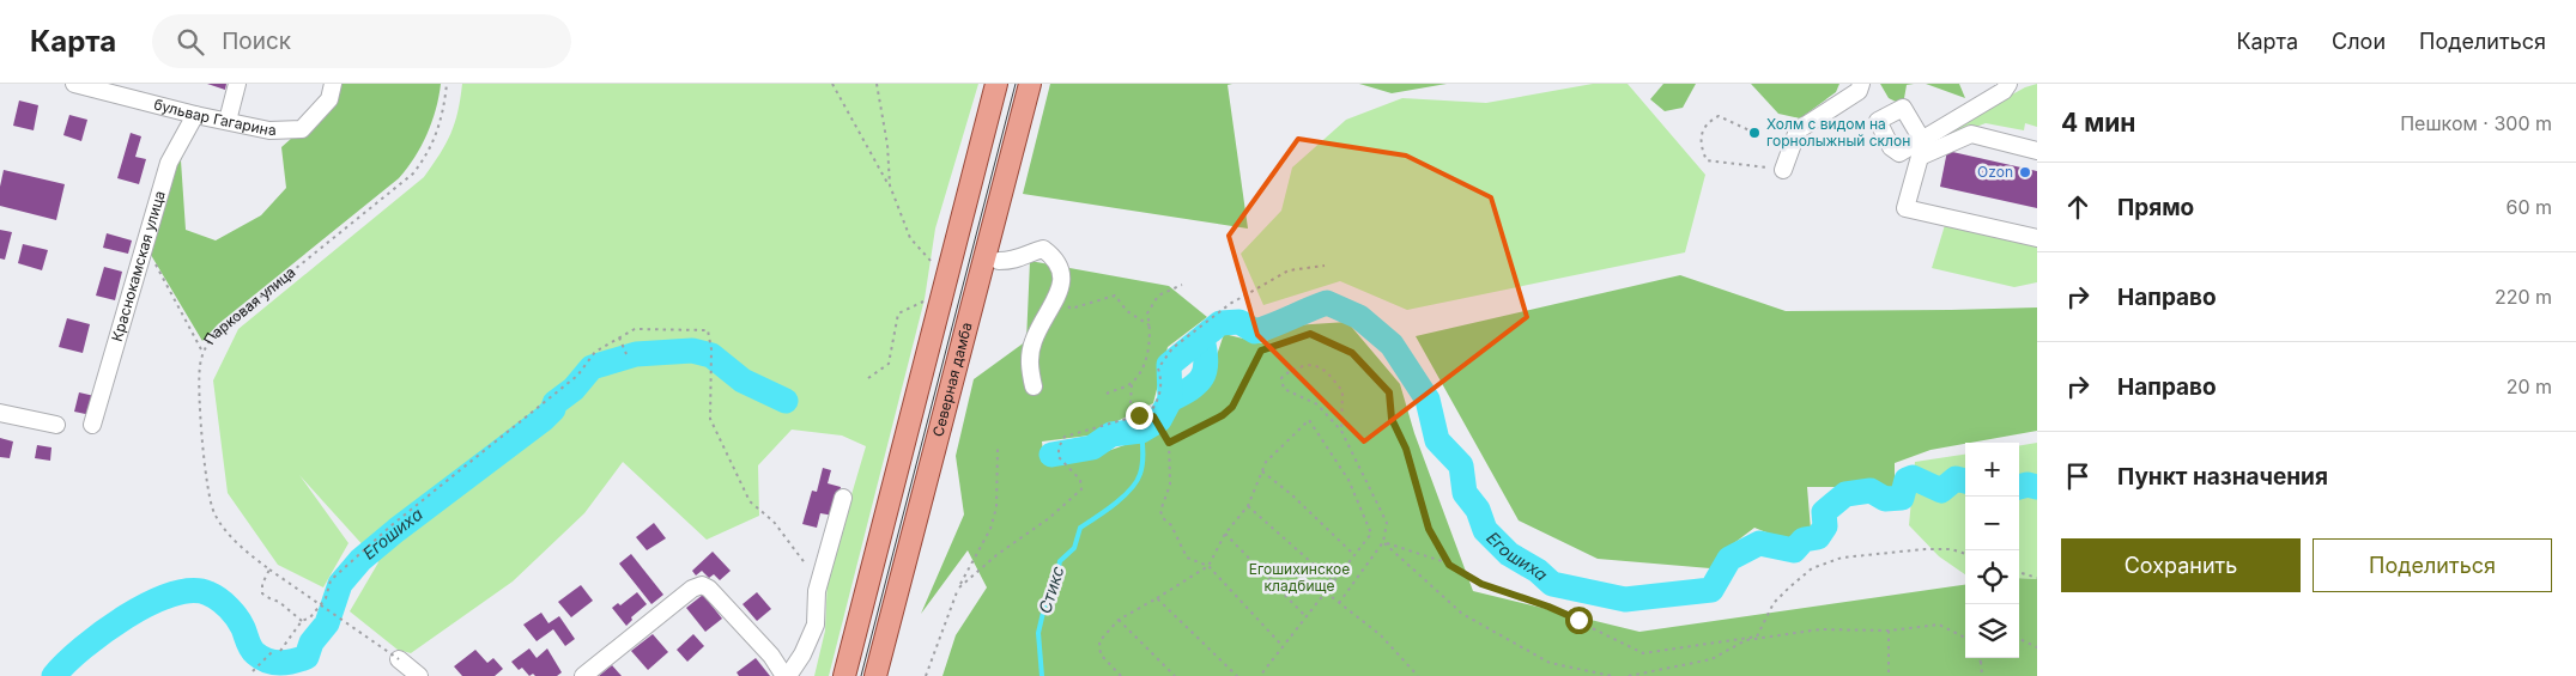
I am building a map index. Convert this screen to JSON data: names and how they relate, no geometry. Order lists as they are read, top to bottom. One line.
{"streets":{"main road":["Северная дамба"],"street":["бульвар Гагарина","Краснокамская улица"],"path":["Парковая улица"]},"crossings":[["бульвар Гагарина","Краснокамская улица"]],"water":["Егошиха","Стикс"],"parks":["Егошихинское кладбище"],"places":["Холм с видом на горнолыжный склон","Ozon"],"page":{"header":"Карта","search":"Поиск","nav":["Карта","Слои","Поделиться"],"heading":["4 мин","Пешком · 300 m"],"list":[["Прямо","60 m"],["Направо","220 m"],["Направо","20 m"],"Пункт назначения"],"map_buttons":["+","−"],"buttons":["Сохранить","Поделиться"]}}
